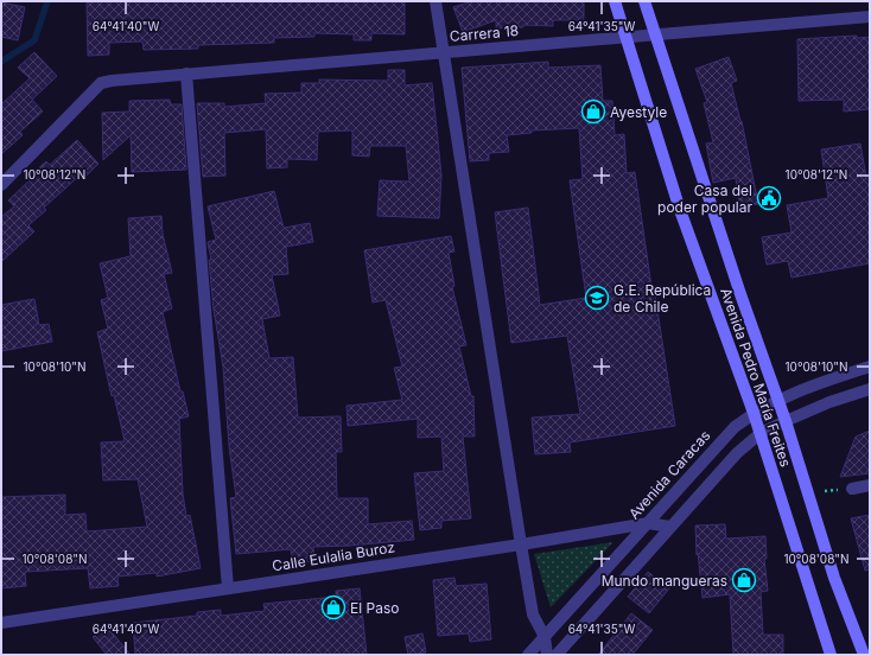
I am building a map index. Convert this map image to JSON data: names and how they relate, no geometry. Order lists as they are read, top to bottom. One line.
{"streets":{"street":["Carrera 18","Avenida Pedro María Freites","Avenida Caracas","Calle Eulalia Buroz"]},"crossings":[["Carrera 18","Avenida Pedro María Freites"],["Avenida Pedro María Freites","Avenida Caracas"],["Avenida Caracas","Calle Eulalia Buroz"]],"places":{"shop":["Ayestyle","Mundo mangueras","El Paso"],"public building":["Casa del poder popular"],"school or university":["G.E. República de Chile"]},"coordinates":["64°41'40\"W","64°41'35\"W","10°08'12\"N","10°08'10\"N","10°08'08\"N"]}
